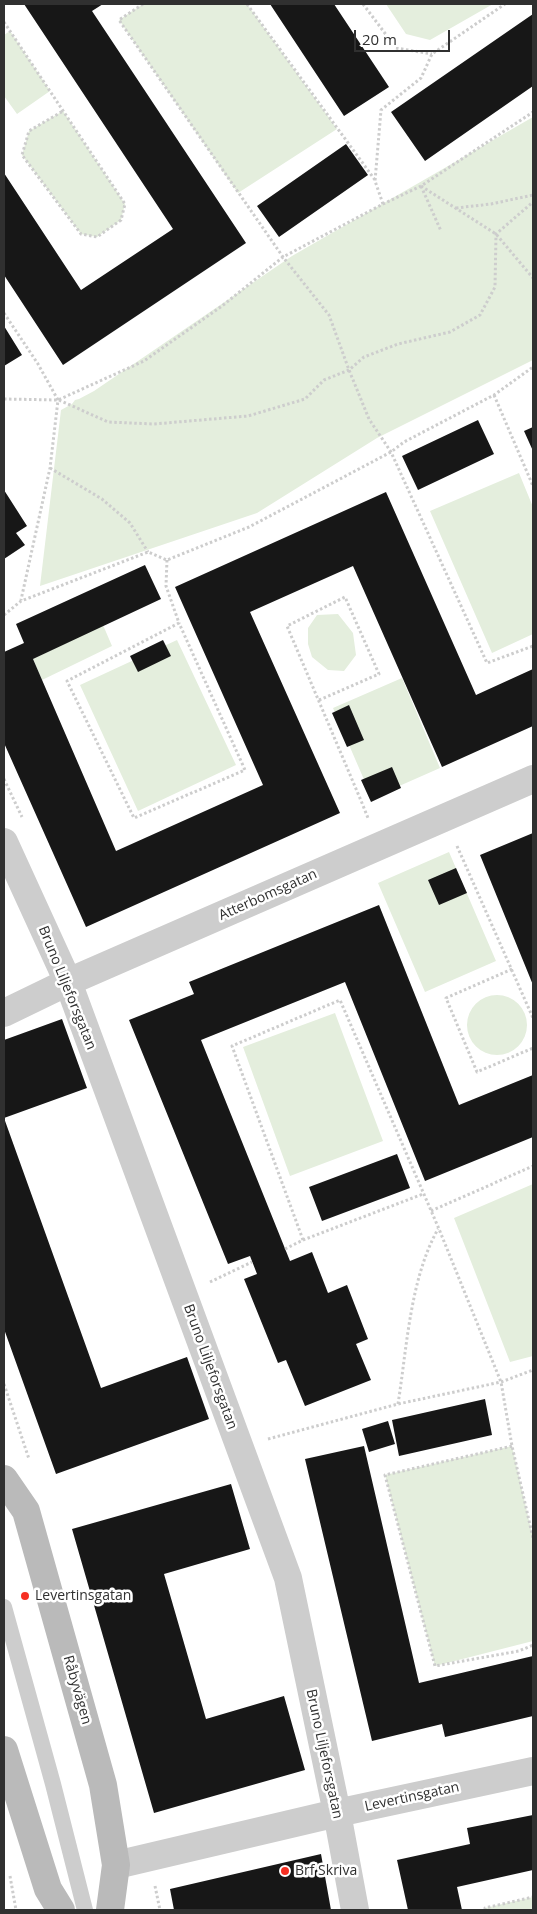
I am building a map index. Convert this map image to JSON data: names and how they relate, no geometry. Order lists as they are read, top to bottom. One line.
{"streets":{"main road":["Råbyvägen"],"street":["Atterbomsgatan","Bruno Liljeforsgatan","Levertinsgatan"]},"crossings":[["Atterbomsgatan","Bruno Liljeforsgatan"],["Bruno Liljeforsgatan","Levertinsgatan"],["Råbyvägen","Levertinsgatan"]],"places":["Levertinsgatan","Brf Skriva"],"scale_bar":"20 m"}
